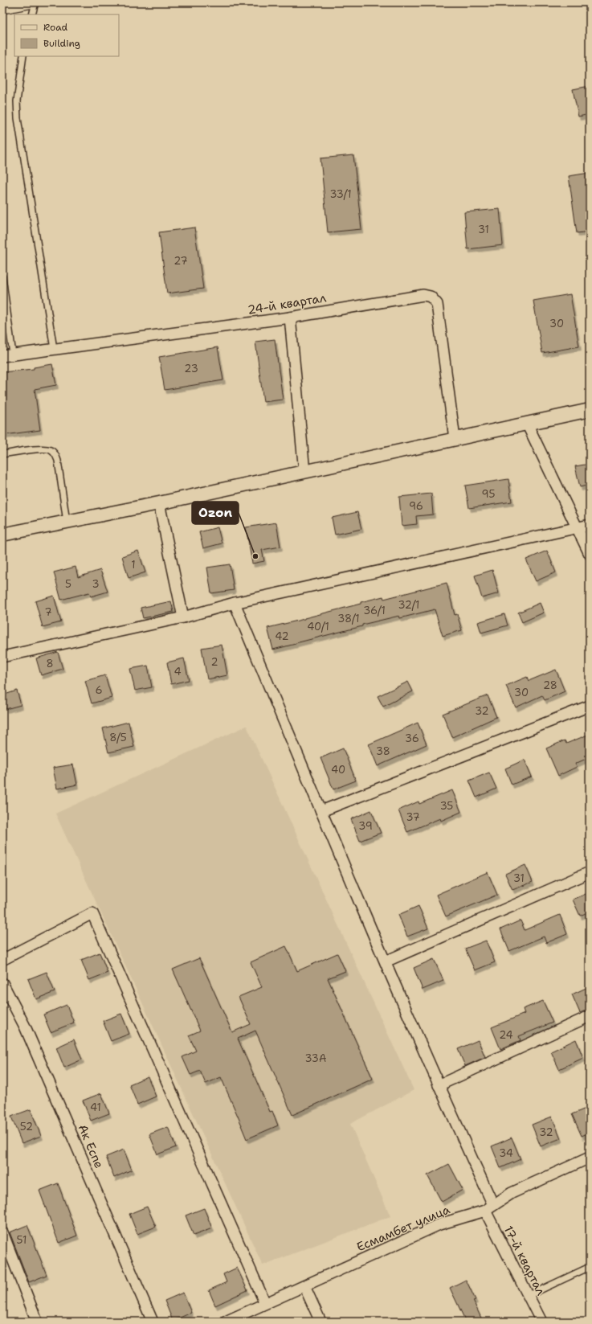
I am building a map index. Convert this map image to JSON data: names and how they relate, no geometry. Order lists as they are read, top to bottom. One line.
{"streets":{"street":["24-й квартал","Ак Еспе","Есмамбет улица","17-й квартал"]},"crossings":[["Есмамбет улица","17-й квартал"]],"places":["Ozon"],"house_numbers":["33/1","31","27","30","23","95","96","1","5","3","32/1","36/1","7","38/1","40/1","42","2","8","4","28","6","30","32","8/5","36","38","40","35","37","39","31","24","33А","41","52","32","34","51"],"legend":["Road","Building"]}
